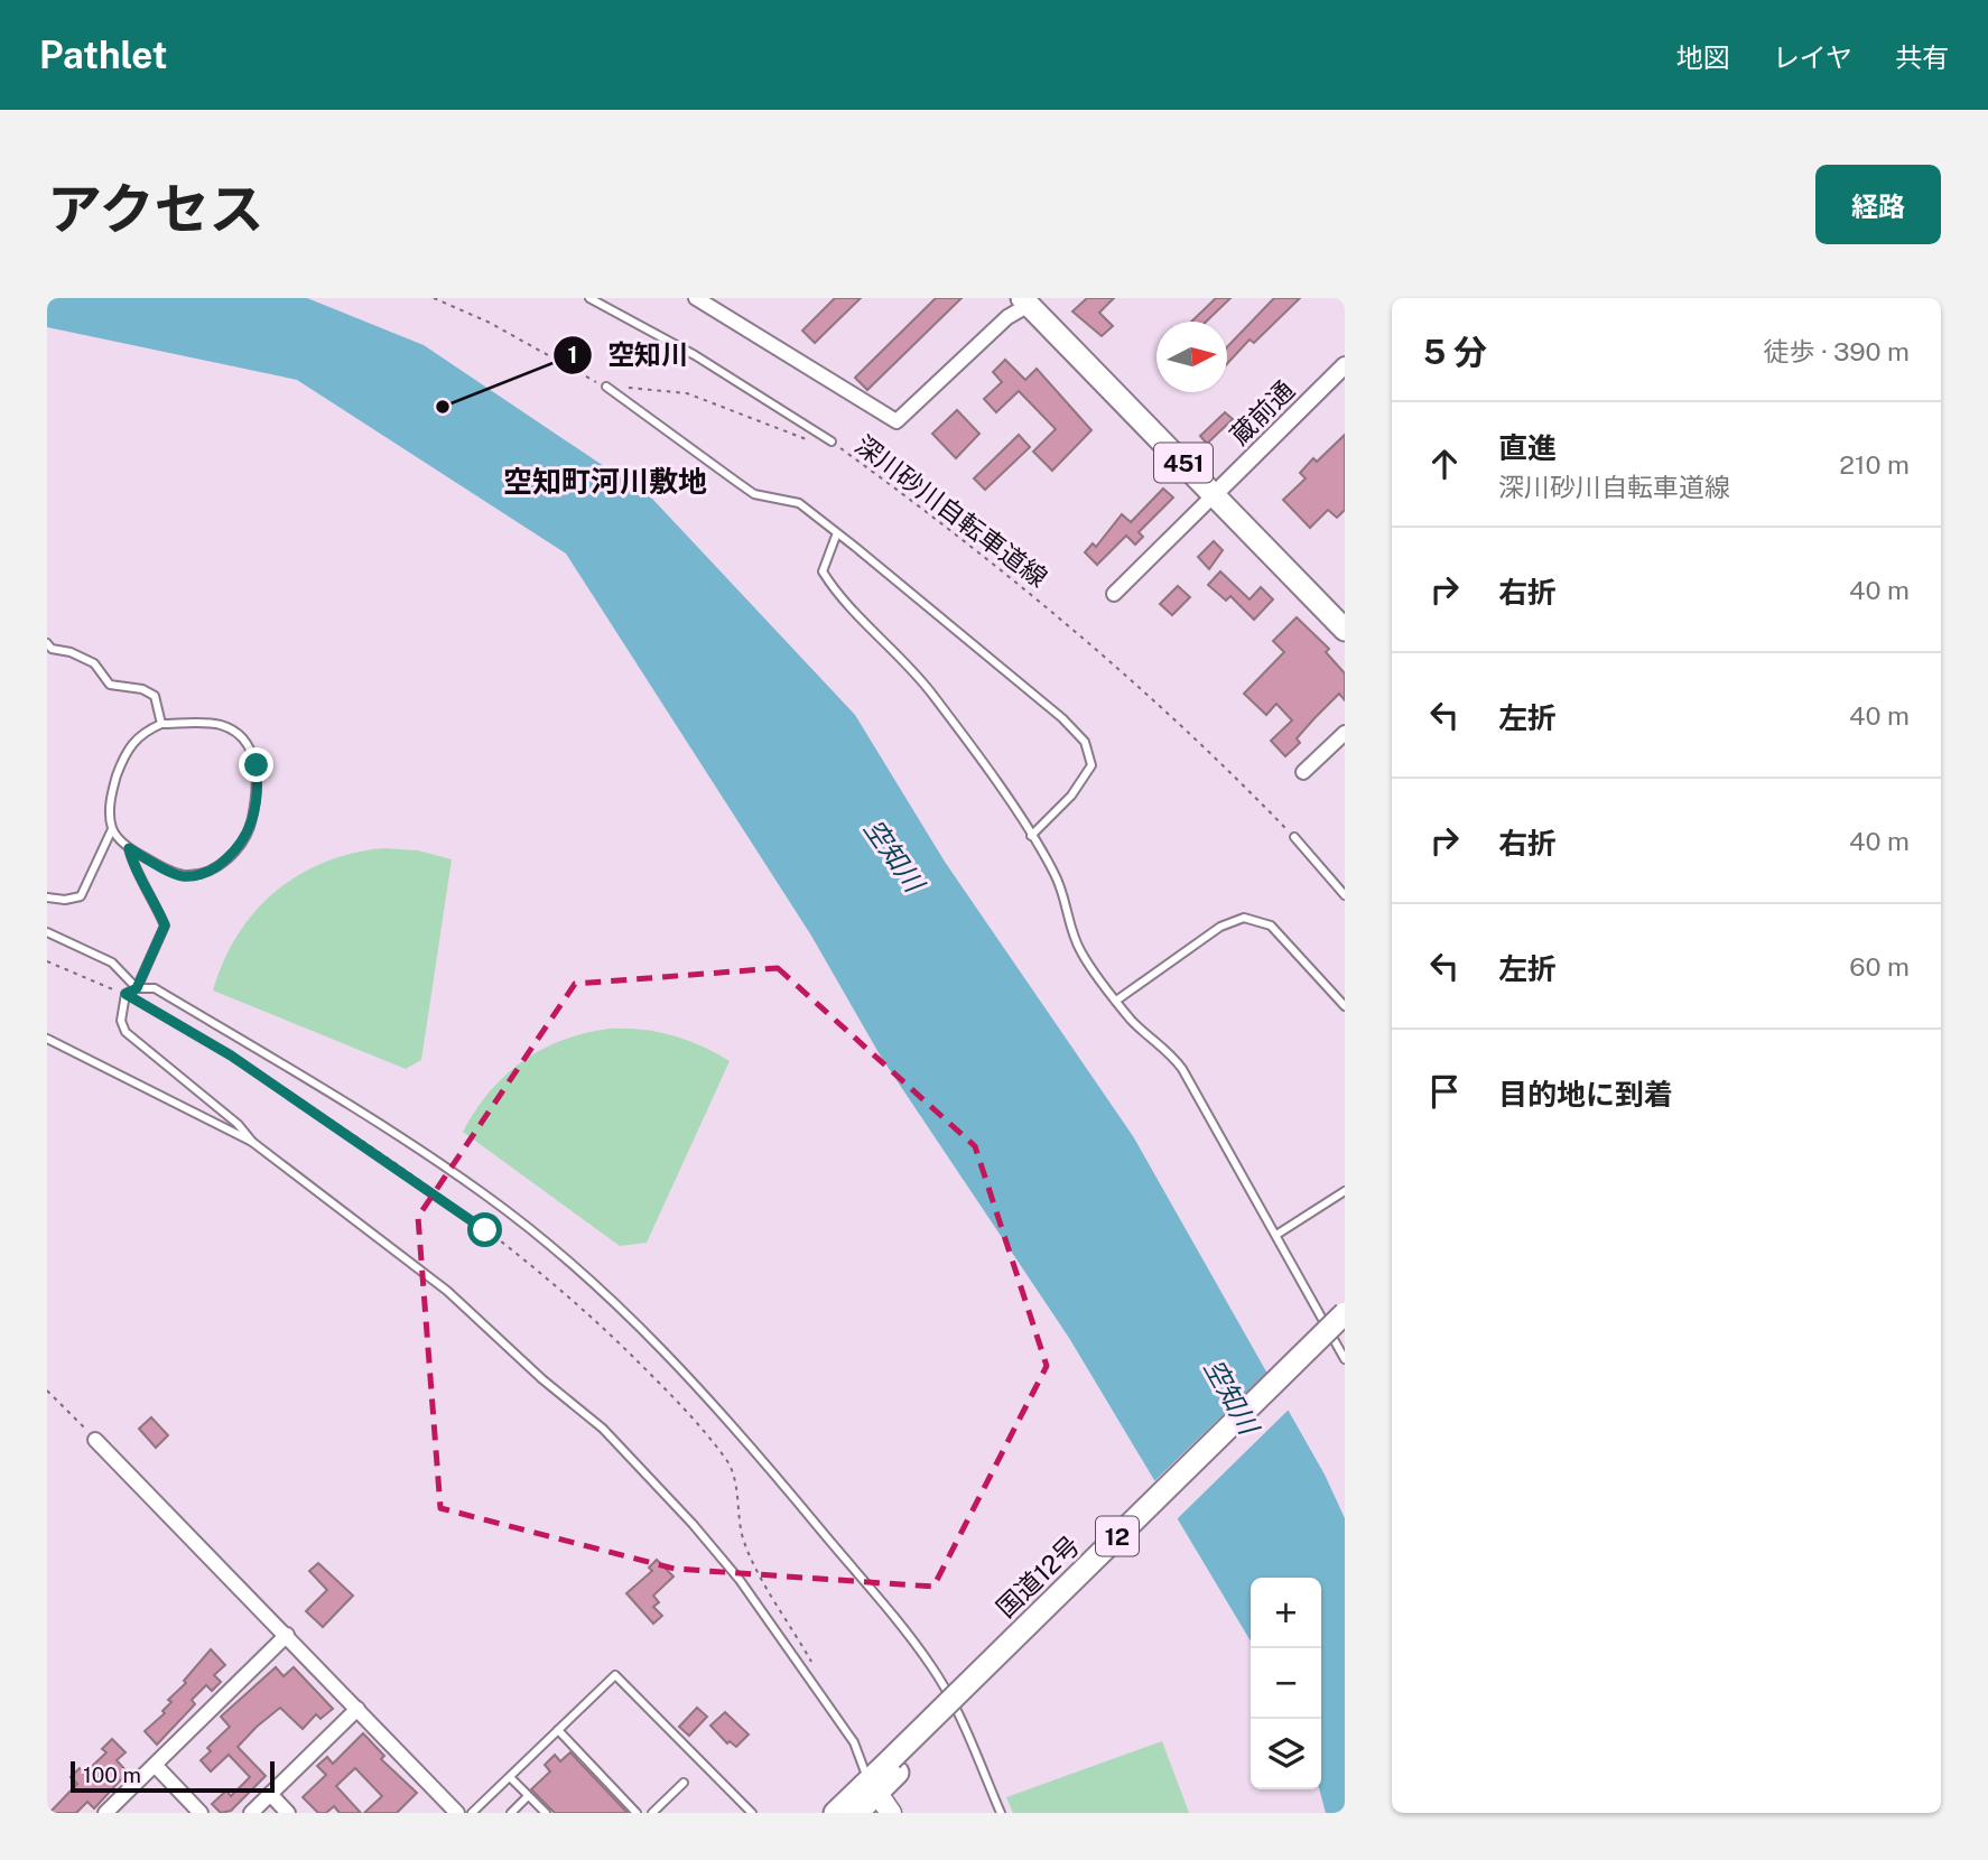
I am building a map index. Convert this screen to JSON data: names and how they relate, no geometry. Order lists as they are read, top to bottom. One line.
{"streets":{"highway":["451","12","国道12号"],"street":["蔵前通"],"path":["深川砂川自転車道線"]},"crossings":[["蔵前通","451"]],"districts":["空知町河川敷地"],"water":["空知川"],"places":["空知川"],"scale_bar":"100 m","north":"right","page":{"header":"Pathlet","nav":["地図","レイヤ","共有"],"title":"アクセス","buttons":"経路","heading":["5 分","徒歩 · 390 m"],"list":[["直進","深川砂川自転車道線","210 m"],["右折","40 m"],["左折","40 m"],["右折","40 m"],["左折","60 m"],"目的地に到着"],"map_buttons":["+","−"],"scale":"100 m"}}
